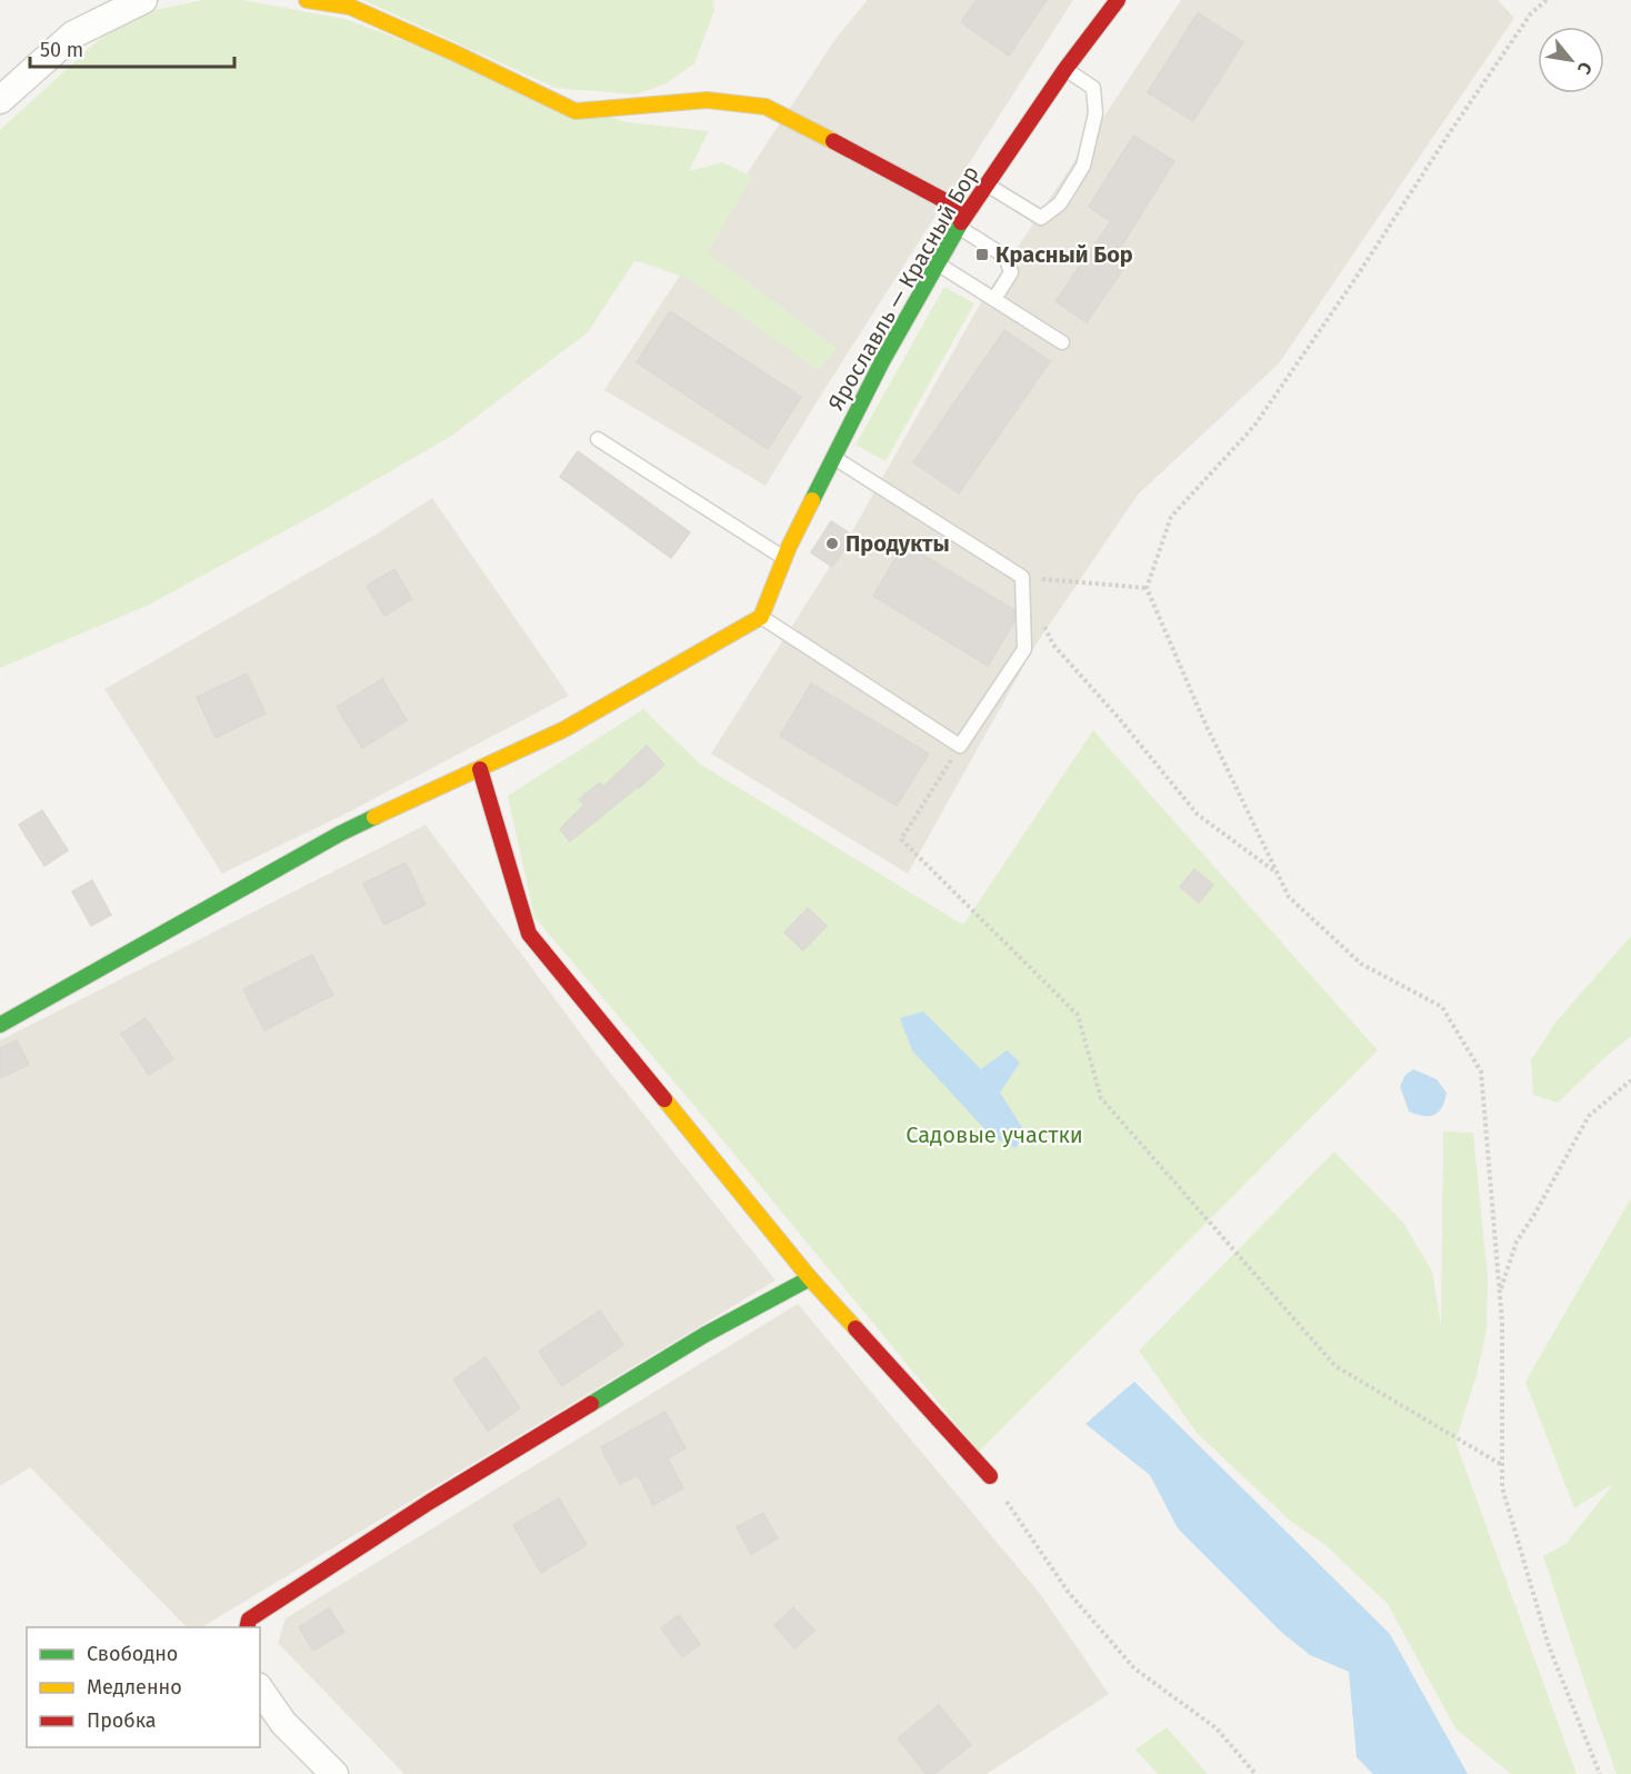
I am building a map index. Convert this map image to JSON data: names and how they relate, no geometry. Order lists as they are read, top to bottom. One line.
{"streets":{"street":["Ярославль — Красный Бор"]},"parks":["Садовые участки"],"places":{"transit":["Красный Бор"],"other":["Продукты"]},"legend":["Свободно","Медленно","Пробка"],"scale_bar":"50 m","north":"bottom right"}
